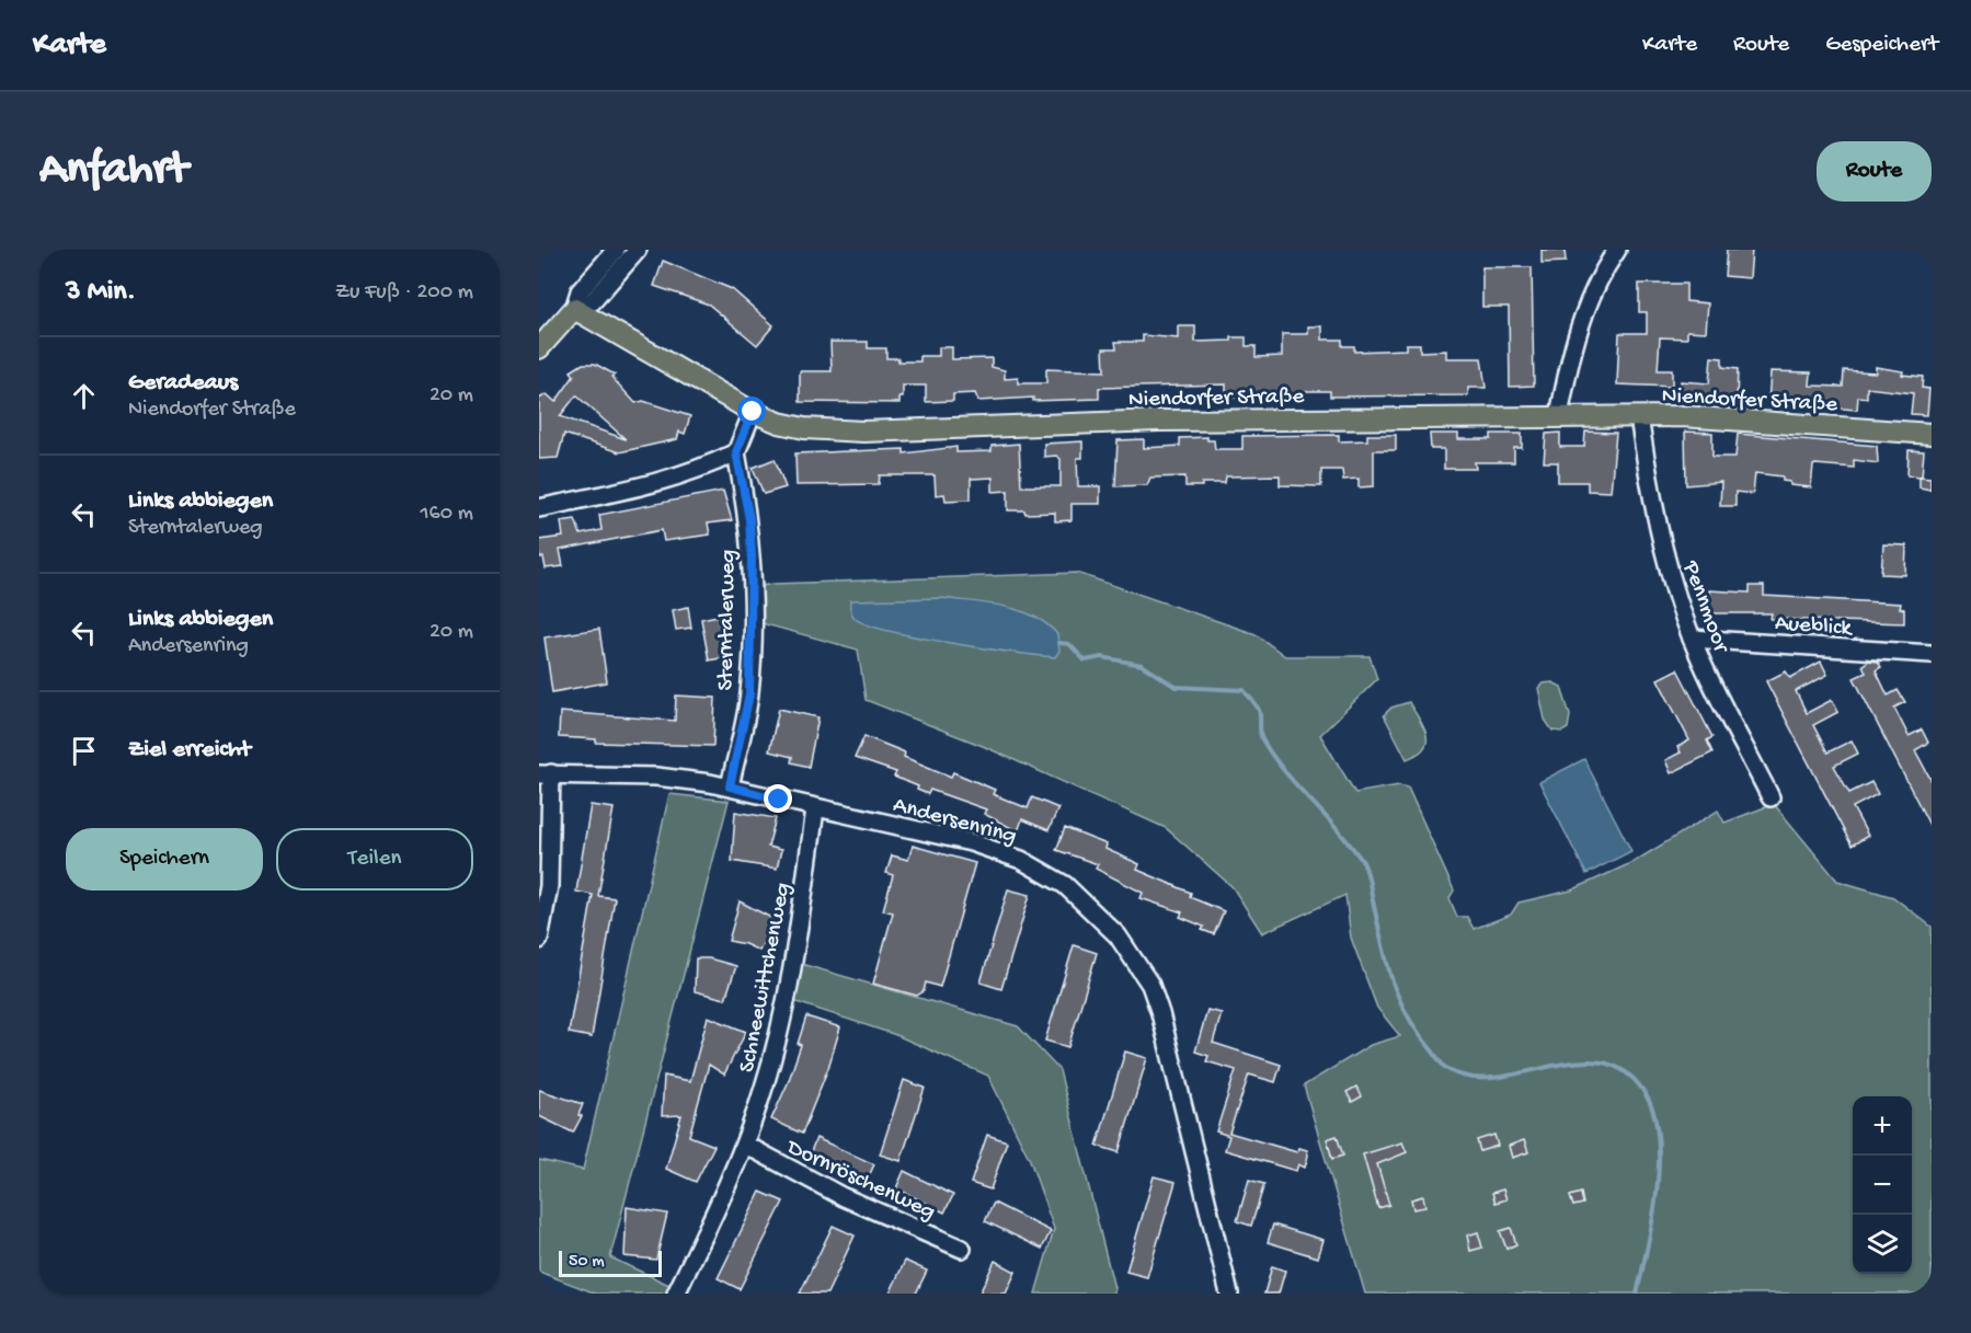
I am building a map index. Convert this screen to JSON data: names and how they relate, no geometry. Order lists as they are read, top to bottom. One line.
{"streets":{"main road":["Niendorfer Straße"],"street":["Pennmoor","Sterntalerweg","Aueblick","Andersenring","Schneewittchenweg","Dornröschenweg"]},"crossings":[["Niendorfer Straße","Pennmoor"],["Pennmoor","Aueblick"],["Sterntalerweg","Andersenring"],["Andersenring","Schneewittchenweg"],["Schneewittchenweg","Dornröschenweg"]],"scale_bar":"50 m","page":{"header":"Karte","nav":["Karte","Route","Gespeichert"],"buttons":["Route",["Speichern","Teilen"]],"title":"Anfahrt","heading":["3 Min.","Zu Fuß · 200 m"],"list":[["Geradeaus","Niendorfer Straße","20 m"],["Links abbiegen","Sterntalerweg","160 m"],["Links abbiegen","Andersenring","20 m"],"Ziel erreicht"],"map_buttons":["+","−"],"scale":"50 m"}}
